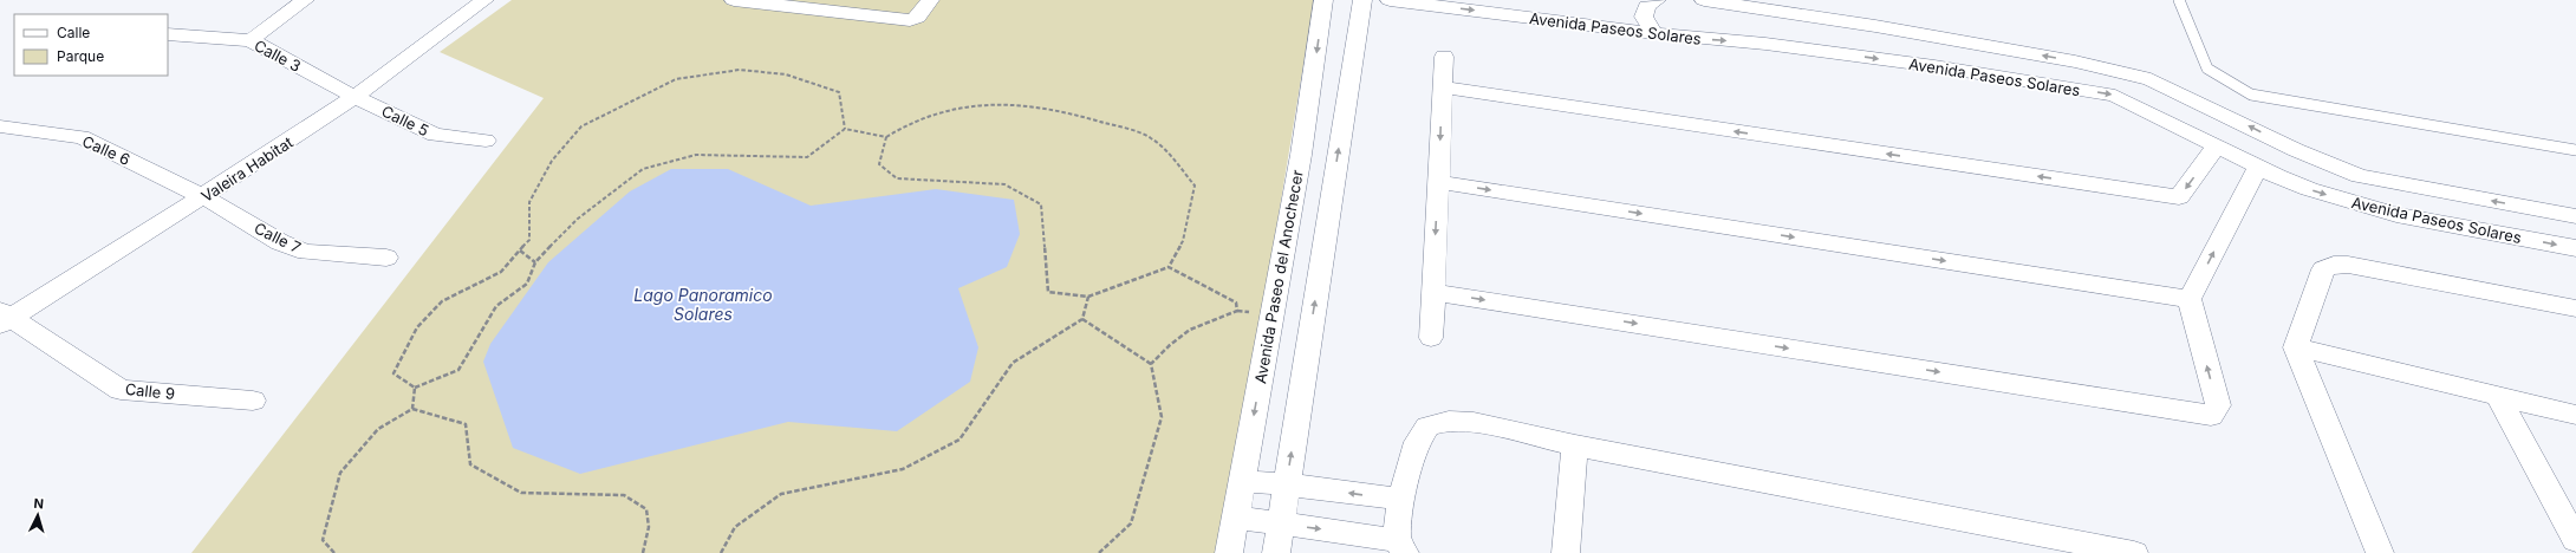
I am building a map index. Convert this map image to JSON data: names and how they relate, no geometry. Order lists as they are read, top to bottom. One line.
{"streets":{"street":["Avenida Paseos Solares","Calle 3","Calle 5","Calle 6","Valeira Habitat","Calle 7","Avenida Paseo del Anochecer","Calle 9"]},"crossings":[["Calle 3","Calle 5"],["Calle 3","Valeira Habitat"],["Calle 5","Valeira Habitat"],["Calle 6","Valeira Habitat"],["Calle 6","Calle 7"],["Valeira Habitat","Calle 7"],["Valeira Habitat","Calle 9"]],"water":["Lago Panoramico Solares"],"legend":["Calle","Parque"],"north":"top"}
